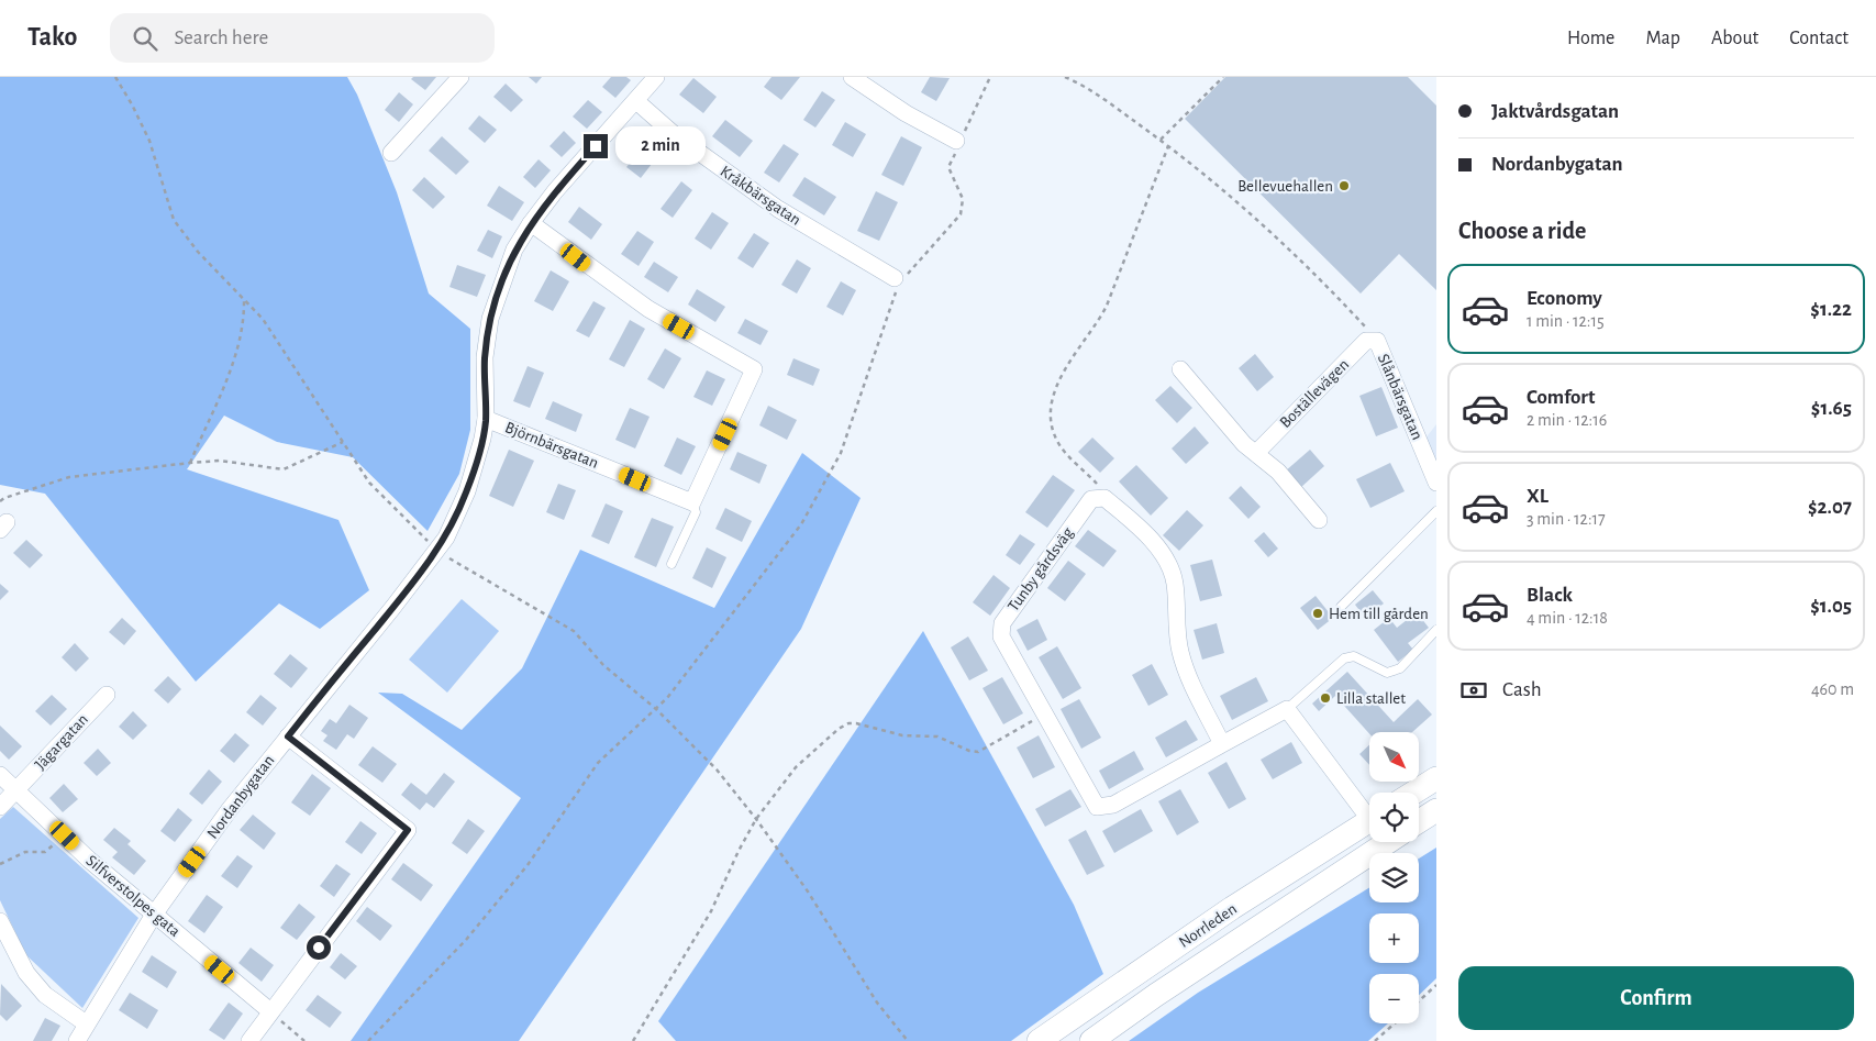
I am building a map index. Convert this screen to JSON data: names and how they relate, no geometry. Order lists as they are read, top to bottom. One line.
{"streets":{"main road":["Norrleden"],"street":["Kråkbärsgatan","Boställevägen","Slånbärsgatan","Björnbärsgatan","Tunby gårdsväg","Jägargatan","Nordanbygatan","Silfverstolpes gata"]},"crossings":[["Kråkbärsgatan","Nordanbygatan"],["Boställevägen","Slånbärsgatan"],["Björnbärsgatan","Nordanbygatan"],["Jägargatan","Silfverstolpes gata"],["Nordanbygatan","Silfverstolpes gata"]],"places":["Bellevuehallen","Hem till gården","Lilla stallet"],"north":"bottom right","page":{"header":"Tako","search":"Search here","nav":["Home","Map","About","Contact"],"banner":["Jaktvårdsgatan","Nordanbygatan"],"bubble":"2 min","heading":"Choose a ride","list":[{"name":"Economy","note":"1 min · 12:15","value":"$1.22"},{"name":"Comfort","note":"2 min · 12:16","value":"$1.65"},{"name":"XL","note":"3 min · 12:17","value":"$2.07"},{"name":"Black","note":"4 min · 12:18","value":"$1.05"}],"pay":["Cash","460 m"],"map_buttons":["+","−"],"buttons":"Confirm"}}
